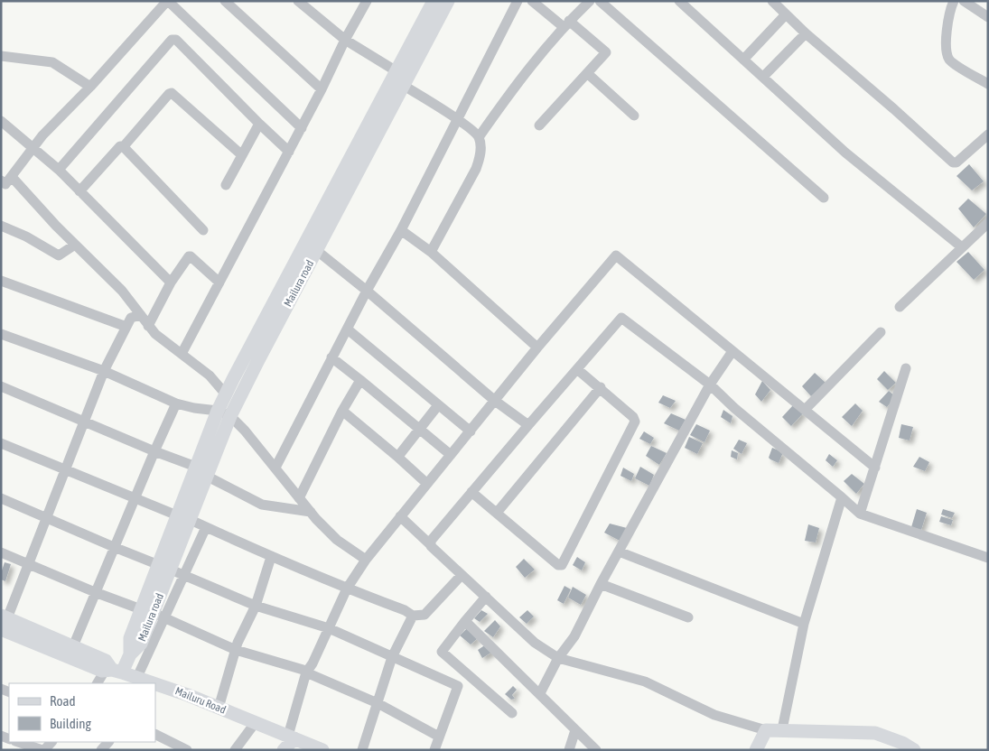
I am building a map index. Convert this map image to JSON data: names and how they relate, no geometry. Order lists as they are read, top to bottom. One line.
{"streets":{"street":["Mailura road","Mailuru Road"]},"crossings":[["Mailura road","Mailuru Road"]],"legend":["Road","Building"]}
